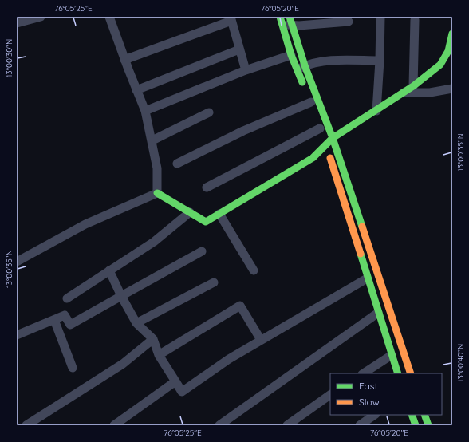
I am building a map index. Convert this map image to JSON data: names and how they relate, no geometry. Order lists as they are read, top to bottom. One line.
{"legend":["Fast","Slow"],"coordinates":["76°05'25\"E","76°05'20\"E","13°00'30\"N","13°00'35\"N","13°00'40\"N"]}
